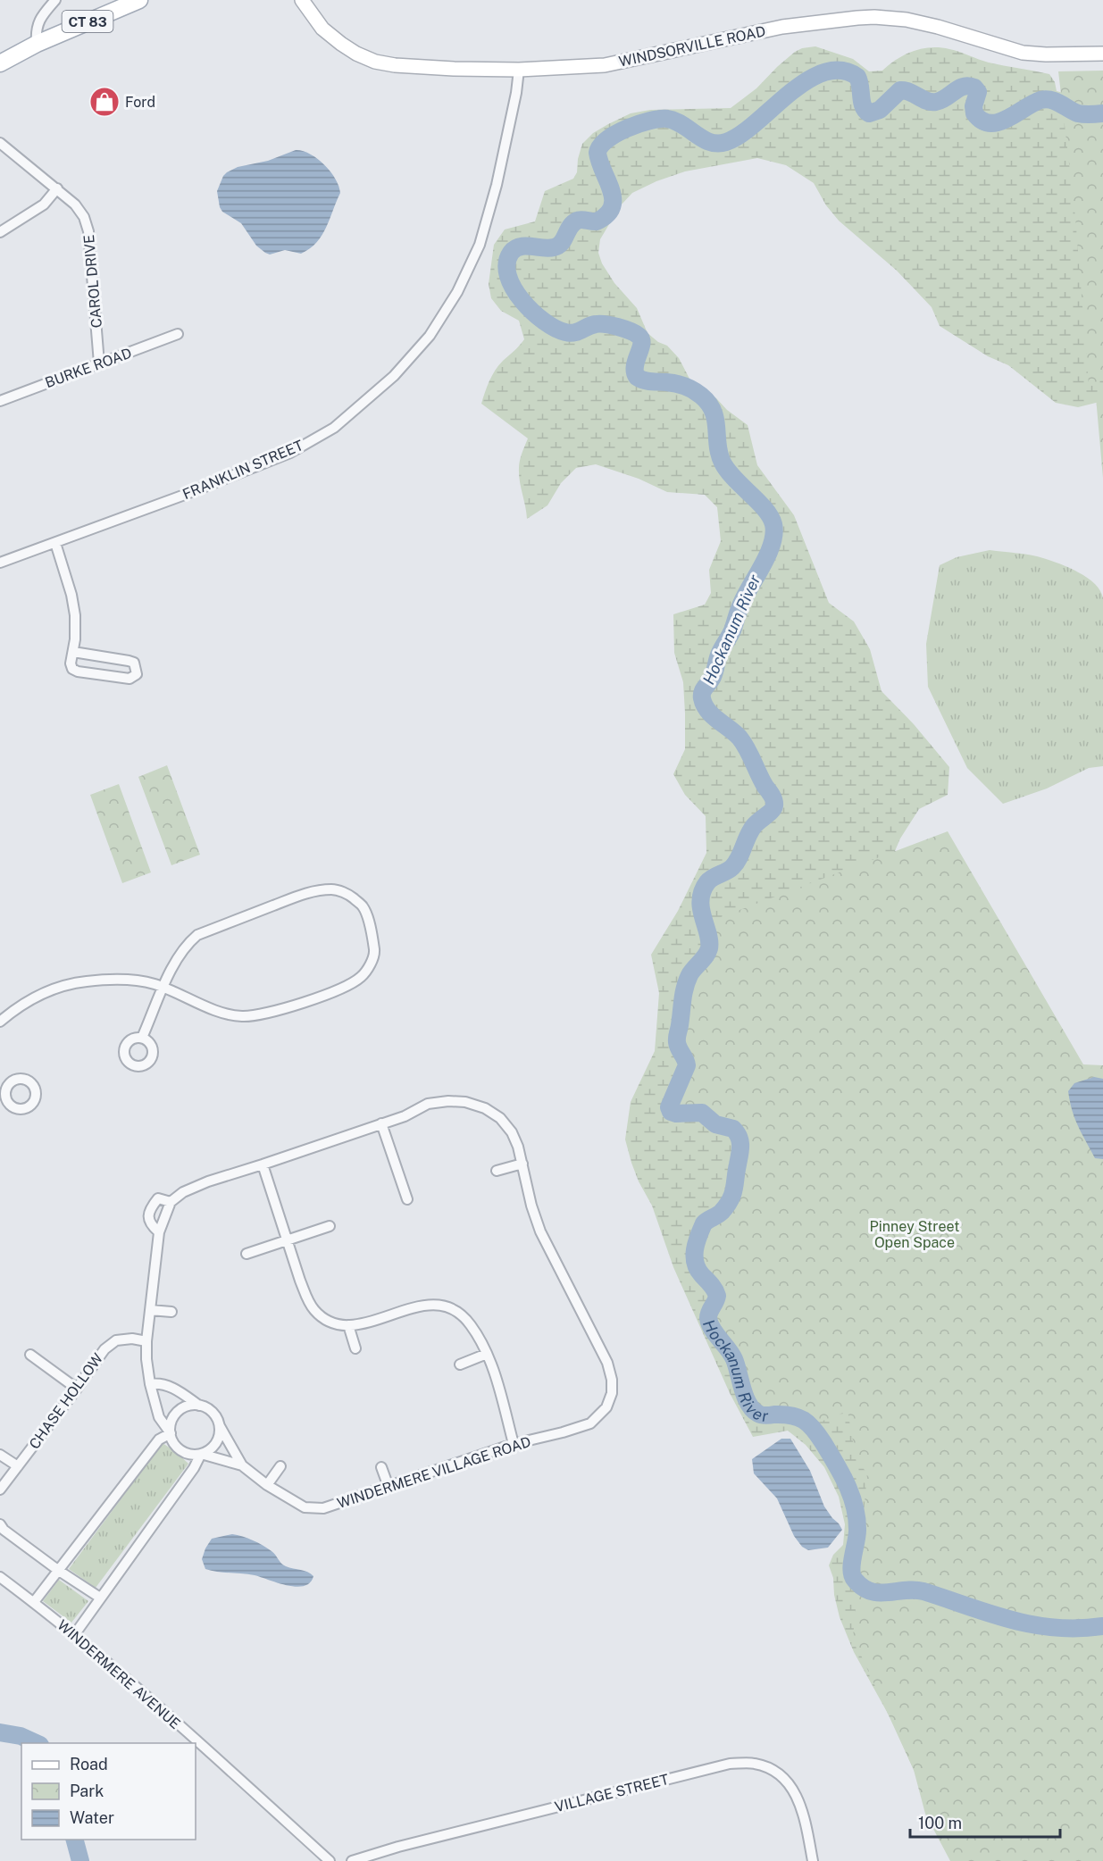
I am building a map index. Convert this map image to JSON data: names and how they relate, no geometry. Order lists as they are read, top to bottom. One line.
{"streets":{"main road":["CT 83","WINDSORVILLE ROAD"],"street":["CAROL DRIVE","BURKE ROAD","FRANKLIN STREET","CHASE HOLLOW","WINDERMERE VILLAGE ROAD","WINDERMERE AVENUE","VILLAGE STREET"]},"crossings":[["WINDSORVILLE ROAD","FRANKLIN STREET"],["CAROL DRIVE","BURKE ROAD"],["CHASE HOLLOW","WINDERMERE VILLAGE ROAD"]],"water":["Hockanum River"],"parks":["Pinney Street Open Space"],"places":{"shop":["Ford"]},"legend":["Road","Park","Water"],"scale_bar":"100 m"}
